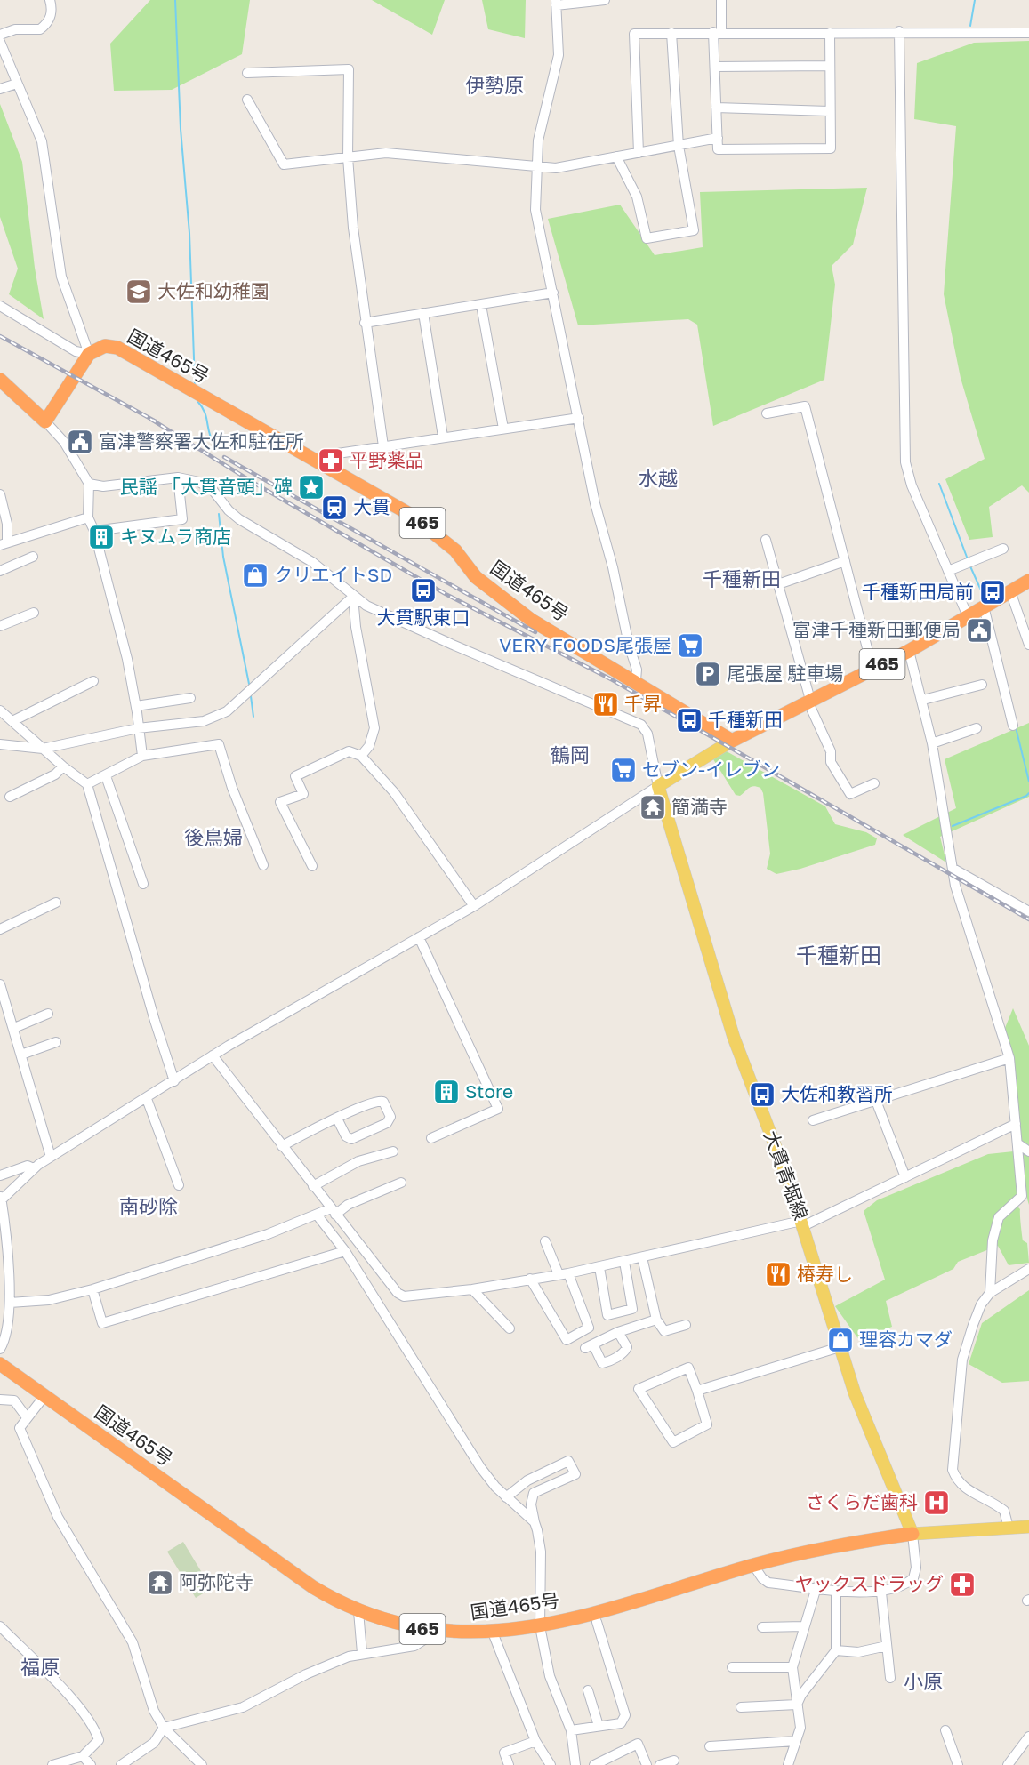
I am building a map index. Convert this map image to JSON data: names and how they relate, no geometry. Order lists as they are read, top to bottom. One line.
{"streets":{"highway":["国道465号","465"],"main road":["大貫青堀線"]},"crossings":[["国道465号","465"],["国道465号","大貫青堀線"]],"districts":["伊勢原","水越","千種新田","鶴岡","後鳥婦","千種新田","南砂除","福原","小原"],"places":{"school or university":["大佐和幼稚園"],"public building":["富津警察署大佐和駐在所","富津千種新田郵便局"],"pharmacy":["平野薬品","ヤックスドラッグ"],"place":["民謡 「大貫音頭」碑"],"station":["大貫"],"building":["キヌムラ商店","Store"],"shop":["クリエイトSD","理容カマダ"],"bus stop":["大貫駅東口","千種新田局前","千種新田","大佐和教習所"],"supermarket":["VERY FOODS尾張屋","セブン-イレブン"],"parking":["尾張屋 駐車場"],"restaurant":["千昇","椿寿し"],"temple":["簡満寺","阿弥陀寺"],"hospital":["さくらだ歯科"]}}
